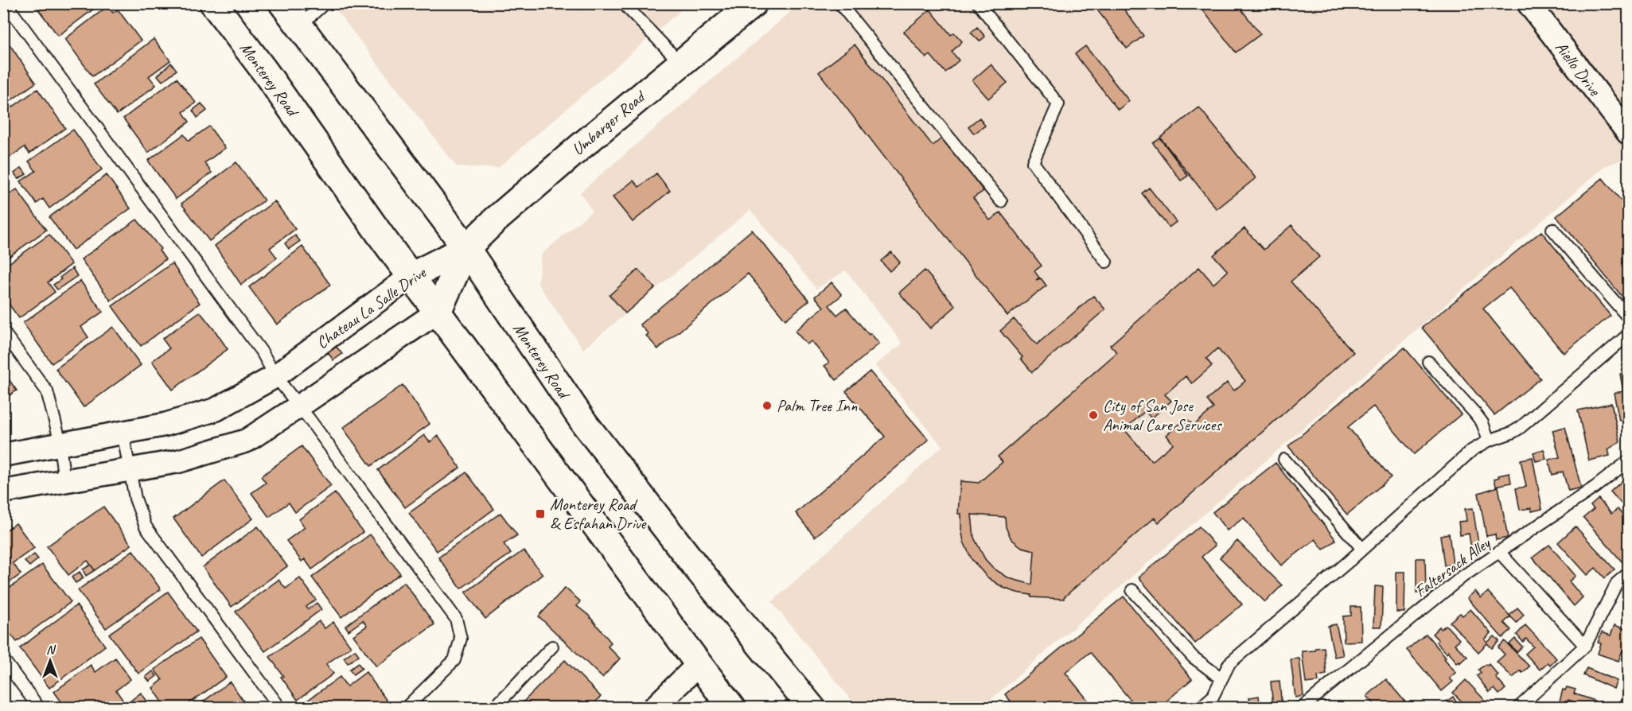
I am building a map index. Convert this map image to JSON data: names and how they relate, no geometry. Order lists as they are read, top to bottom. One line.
{"streets":{"main road":["Monterey Road","Umbarger Road","Chateau La Salle Drive"],"street":["Aiello Drive"],"lane":["Faltersack Alley"]},"crossings":[["Monterey Road","Umbarger Road"],["Monterey Road","Chateau La Salle Drive"],["Umbarger Road","Chateau La Salle Drive"]],"places":{"other":["Palm Tree Inn","City of San Jose Animal Care Services"],"transit":["Monterey Road & Esfahan Drive"]},"north":"top"}
